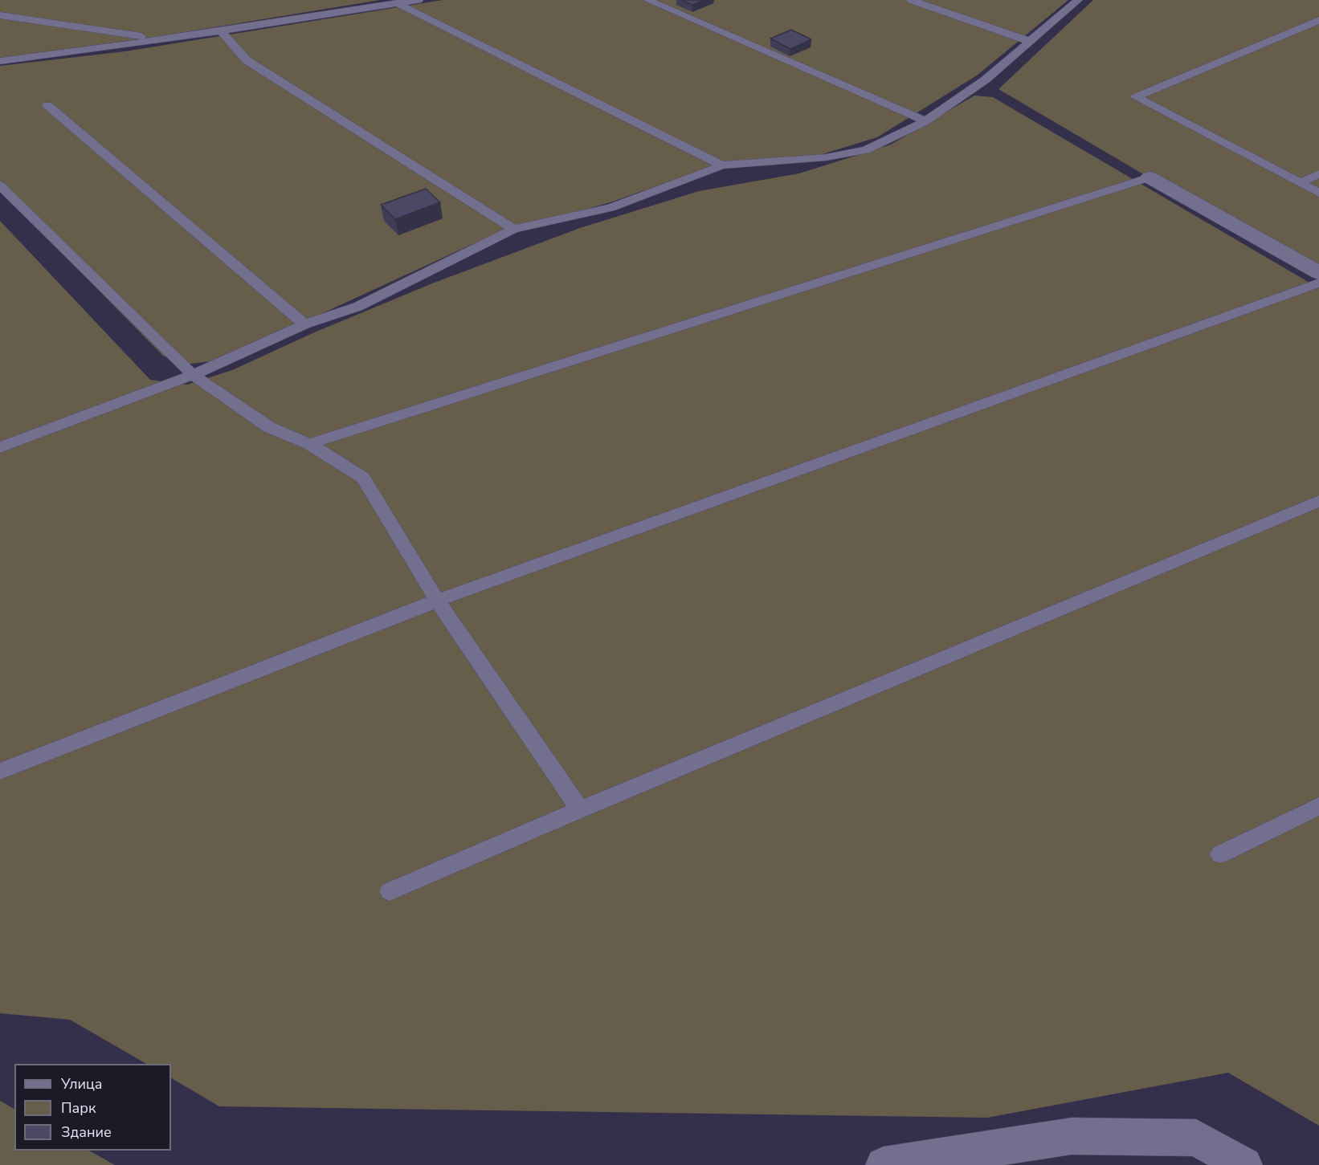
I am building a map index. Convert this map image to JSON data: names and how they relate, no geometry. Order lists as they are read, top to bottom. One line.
{"legend":["Улица","Парк","Здание"]}
